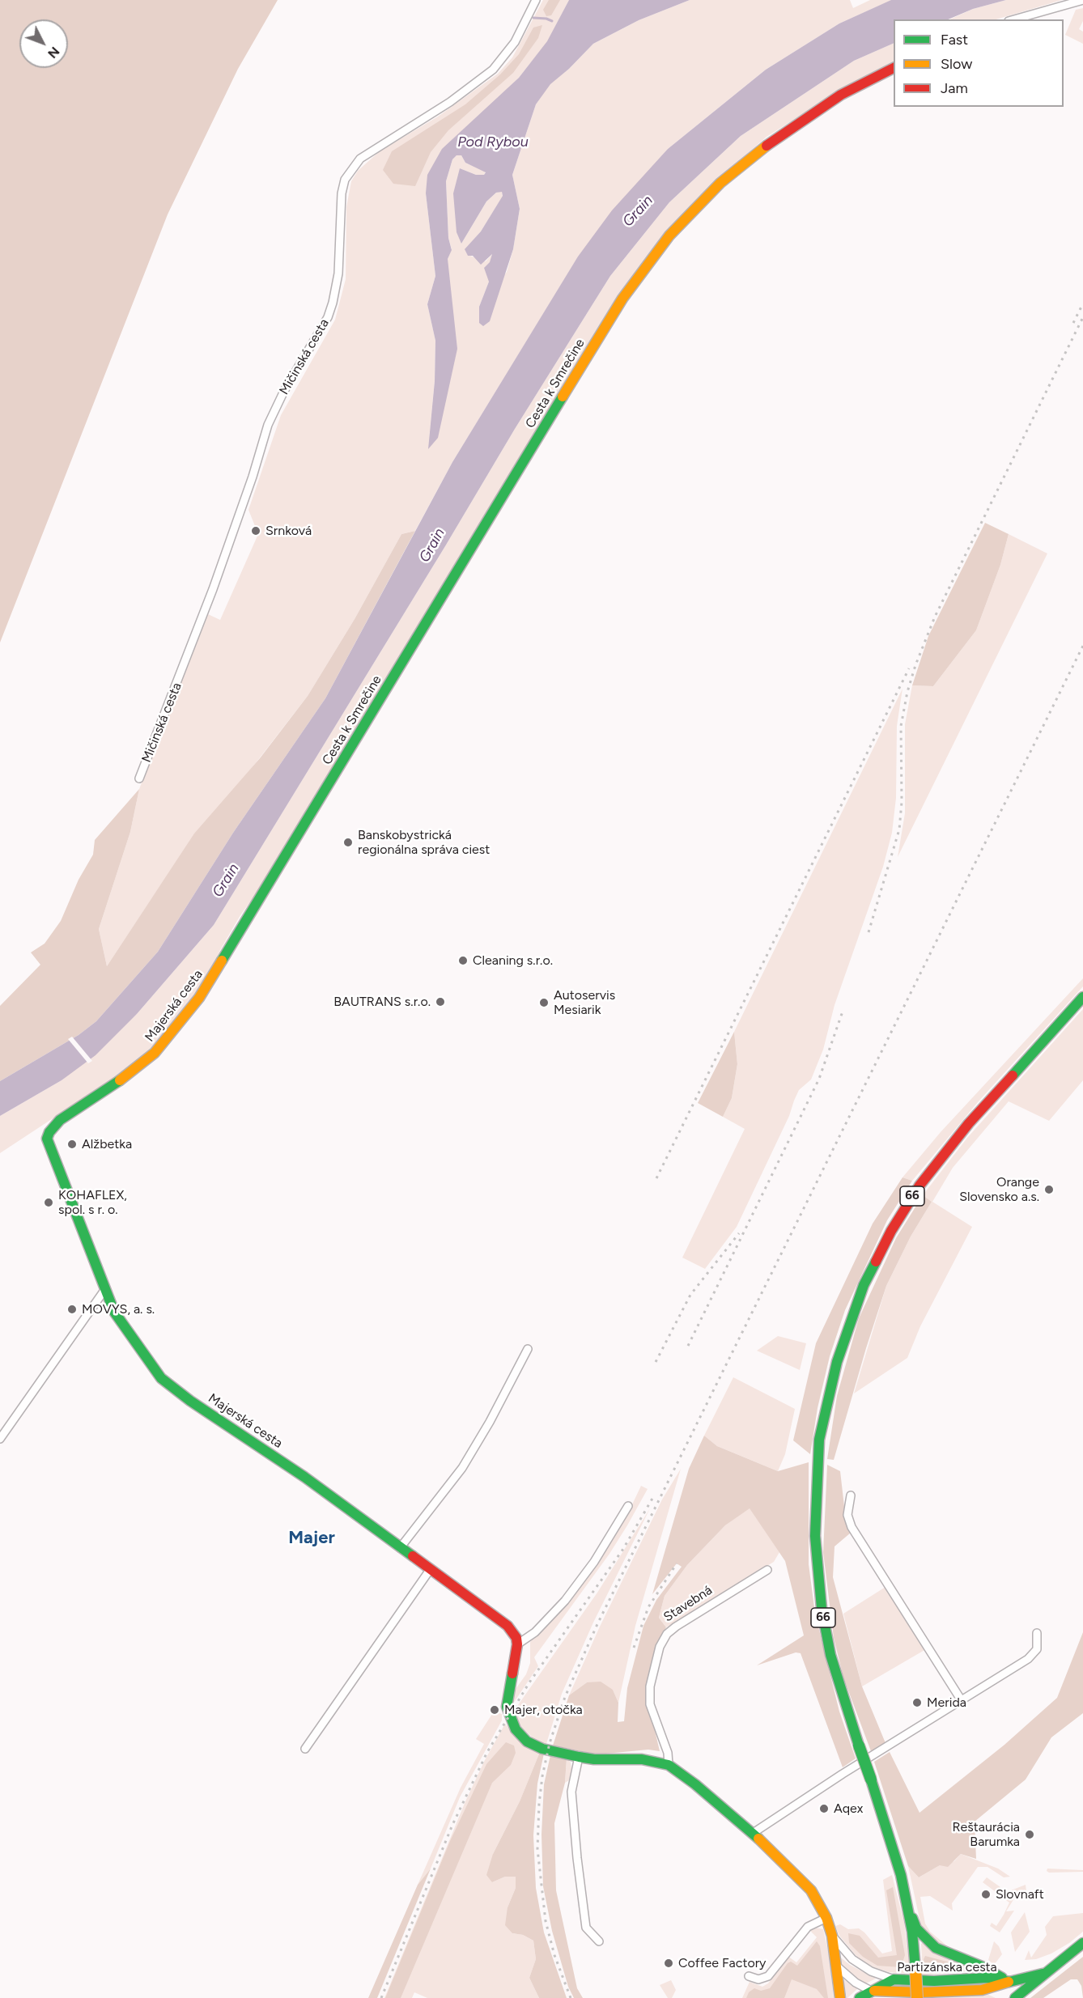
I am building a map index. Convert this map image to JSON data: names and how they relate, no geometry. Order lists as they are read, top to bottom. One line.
{"streets":{"street":["Mičinská cesta","Cesta k Smrečine","Majerská cesta","66","Stavebná","Partizánska cesta"]},"crossings":[["Cesta k Smrečine","Majerská cesta"],["66","Partizánska cesta"]],"districts":["Majer"],"water":["Pod Rybou","Grain"],"places":["Srnková","Banskobystrická regionálna správa ciest","Cleaning s.r.o.","BAUTRANS s.r.o.","Autoservis Mesiarik","Alžbetka","Orange Slovensko a.s.","KOHAFLEX, spol. s r. o.","MOVYS, a. s.","Merida","Majer, otočka","Aqex","Reštaurácia Barumka","Slovnaft","Coffee Factory"],"legend":["Fast","Slow","Jam"],"north":"bottom right"}
